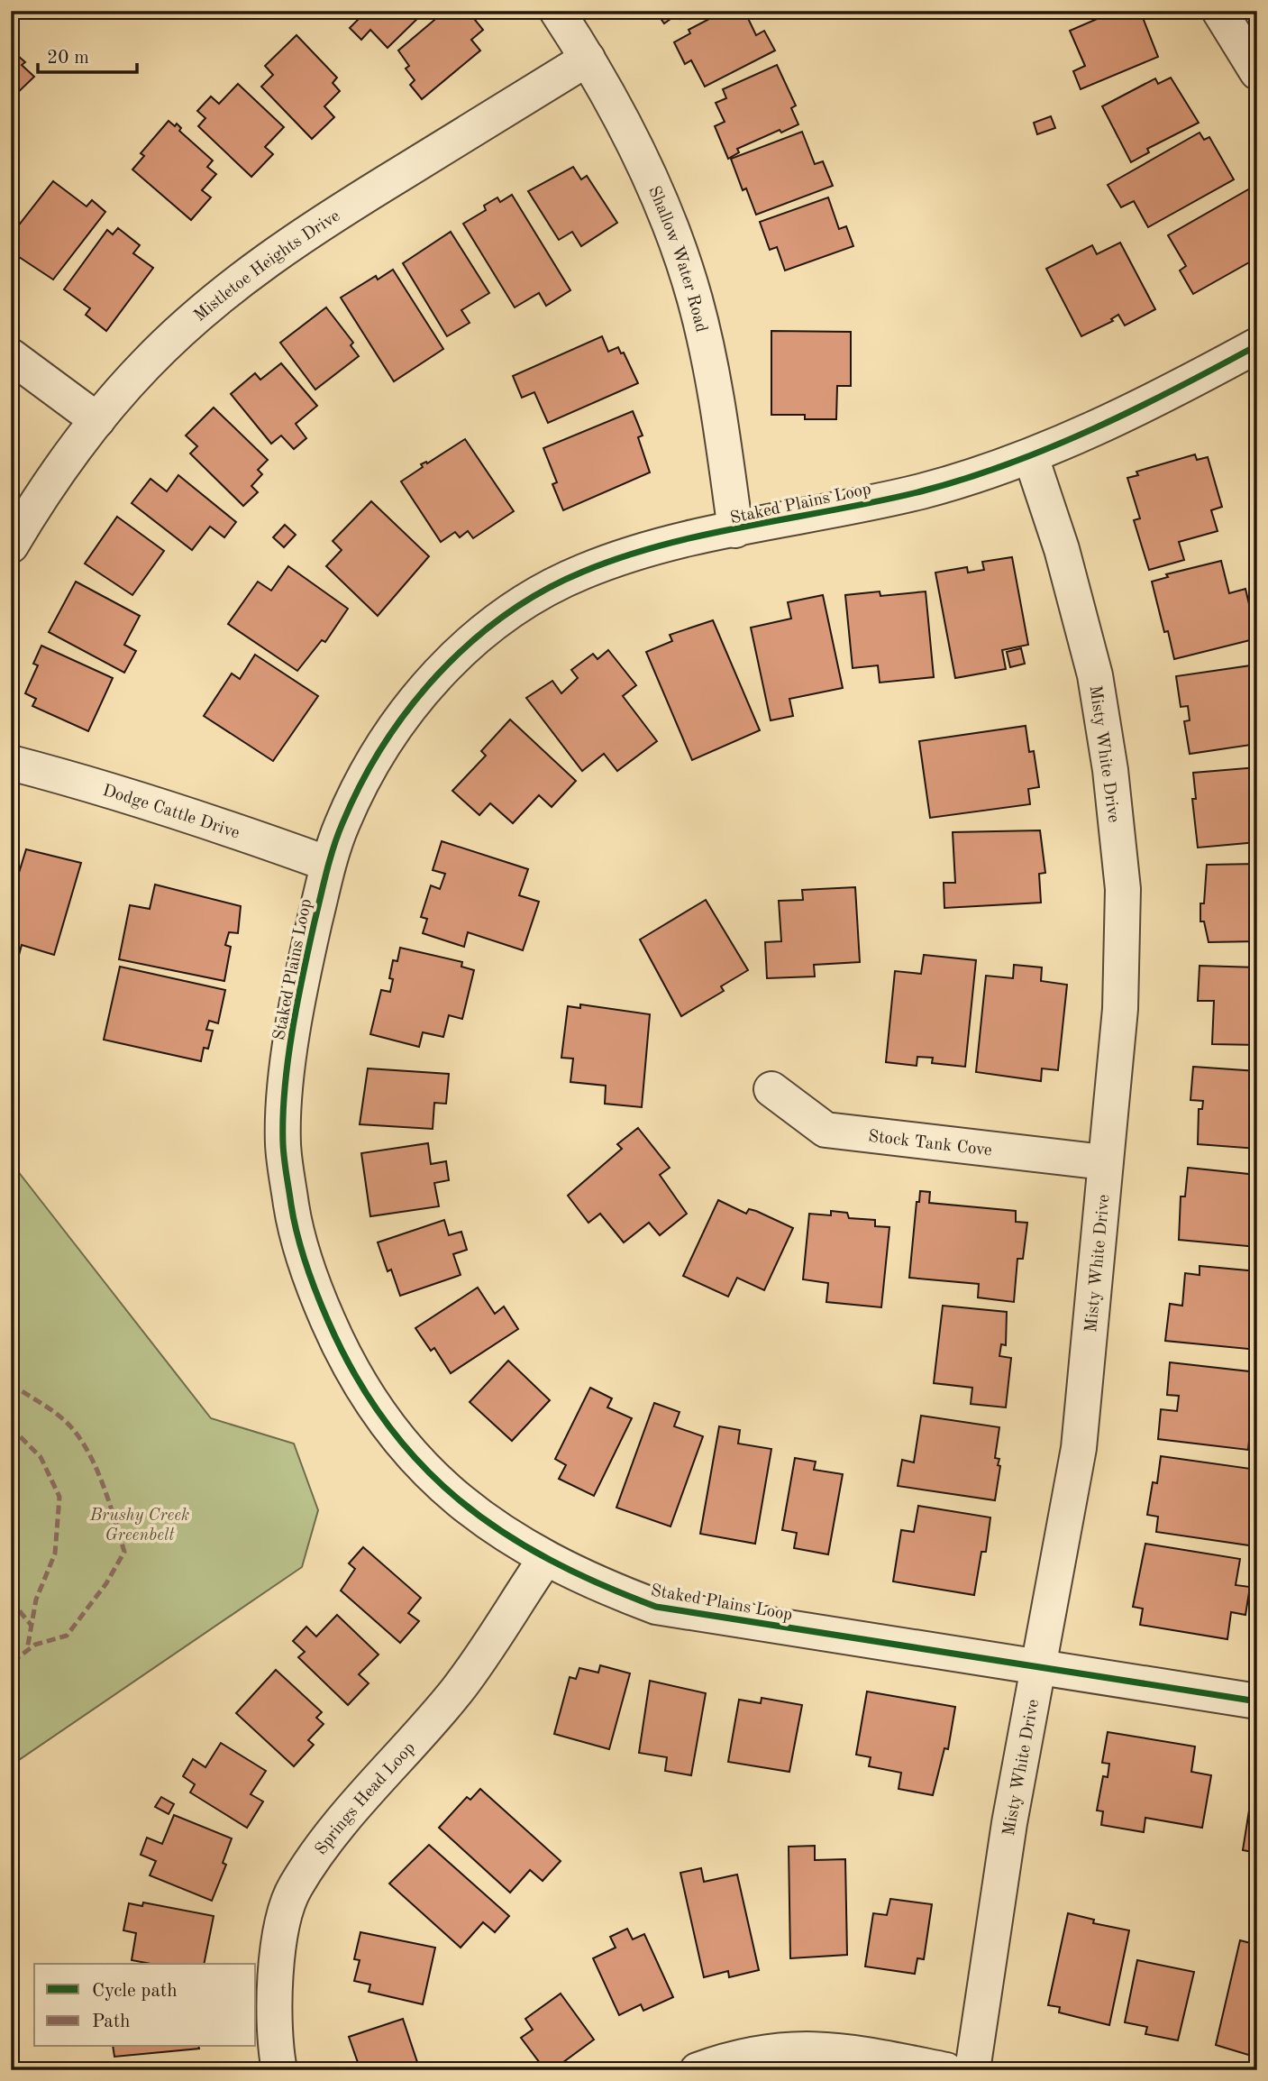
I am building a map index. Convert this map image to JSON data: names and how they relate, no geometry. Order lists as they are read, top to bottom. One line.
{"streets":{"street":["Shallow Water Road","Mistletoe Heights Drive","Staked Plains Loop","Misty White Drive","Dodge Cattle Drive","Stock Tank Cove","Springs Head Loop"]},"crossings":[["Shallow Water Road","Mistletoe Heights Drive"],["Shallow Water Road","Staked Plains Loop"],["Staked Plains Loop","Misty White Drive"],["Staked Plains Loop","Dodge Cattle Drive"],["Staked Plains Loop","Springs Head Loop"],["Misty White Drive","Stock Tank Cove"]],"parks":["Brushy Creek Greenbelt"],"legend":["Cycle path","Path"],"scale_bar":"20 m"}
